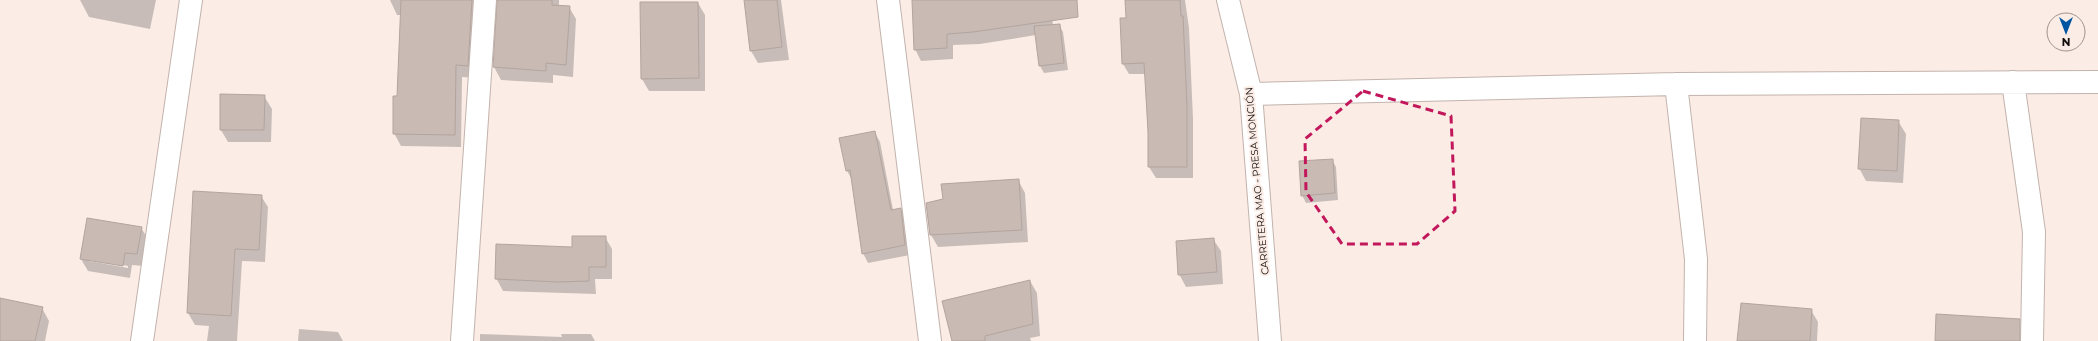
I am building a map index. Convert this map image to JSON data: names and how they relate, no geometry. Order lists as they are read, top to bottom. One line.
{"streets":{"street":["CARRETERA MAO - PRESA MONCIÓN"]},"north":"bottom"}
